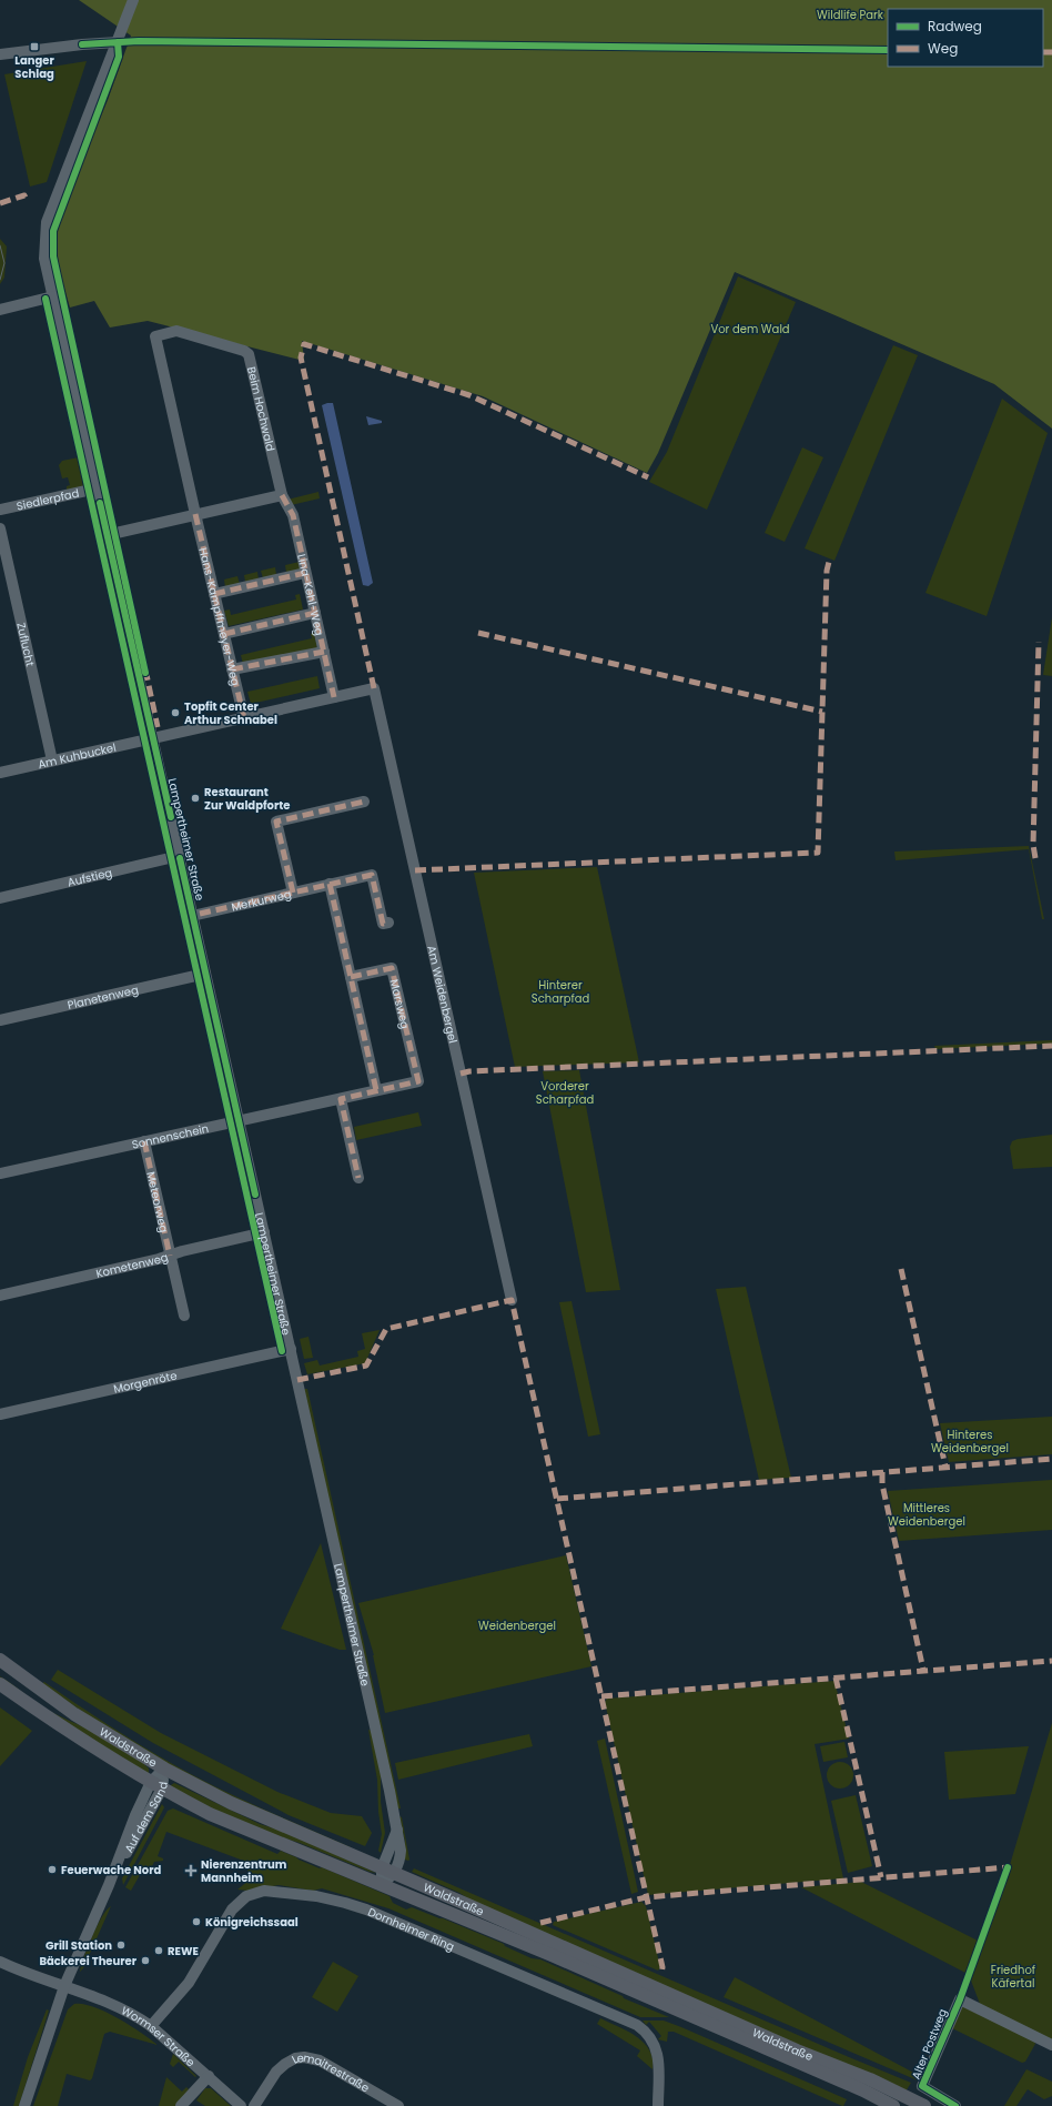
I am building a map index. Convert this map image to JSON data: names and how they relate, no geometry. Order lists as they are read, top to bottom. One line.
{"streets":{"main road":["Waldstraße"],"street":["Beim Hochwald","Siedlerpfad","Lina-Kehl-Weg","Hans-Kampffmeyer-Weg","Zuflucht","Am Kuhbuckel","Lampertheimer Straße","Aufstieg","Merkurweg","Am Weidenbergel","Planetenweg","Marsweg","Sonnenschein","Meteorweg","Kometenweg","Morgenröte","Auf dem Sand","Dornheimer Ring","Wormser Straße","Alter Postweg","Lemaitrestraße"]},"crossings":[["Beim Hochwald","Lina-Kehl-Weg"],["Beim Hochwald","Hans-Kampffmeyer-Weg"],["Siedlerpfad","Lampertheimer Straße"],["Lina-Kehl-Weg","Am Weidenbergel"],["Zuflucht","Am Kuhbuckel"],["Am Kuhbuckel","Lampertheimer Straße"],["Lampertheimer Straße","Aufstieg"],["Lampertheimer Straße","Merkurweg"],["Lampertheimer Straße","Planetenweg"],["Lampertheimer Straße","Sonnenschein"],["Lampertheimer Straße","Kometenweg"],["Lampertheimer Straße","Morgenröte"],["Lampertheimer Straße","Waldstraße"],["Marsweg","Sonnenschein"],["Sonnenschein","Meteorweg"],["Meteorweg","Kometenweg"],["Waldstraße","Auf dem Sand"],["Auf dem Sand","Wormser Straße"],["Dornheimer Ring","Wormser Straße"]],"parks":["Wildlife Park","Vor dem Wald","Hinterer Scharpfad","Vorderer Scharpfad","Hinteres Weidenbergel","Mittleres Weidenbergel","Weidenbergel","Friedhof Käfertal"],"places":{"transit":["Langer Schlag"],"other":["Topfit Center Arthur Schnabel","Restaurant Zur Waldpforte","Feuerwache Nord","Königreichssaal","Grill Station","REWE","Bäckerei Theurer"],"health":["Nierenzentrum Mannheim"]},"legend":["Radweg","Weg"]}
